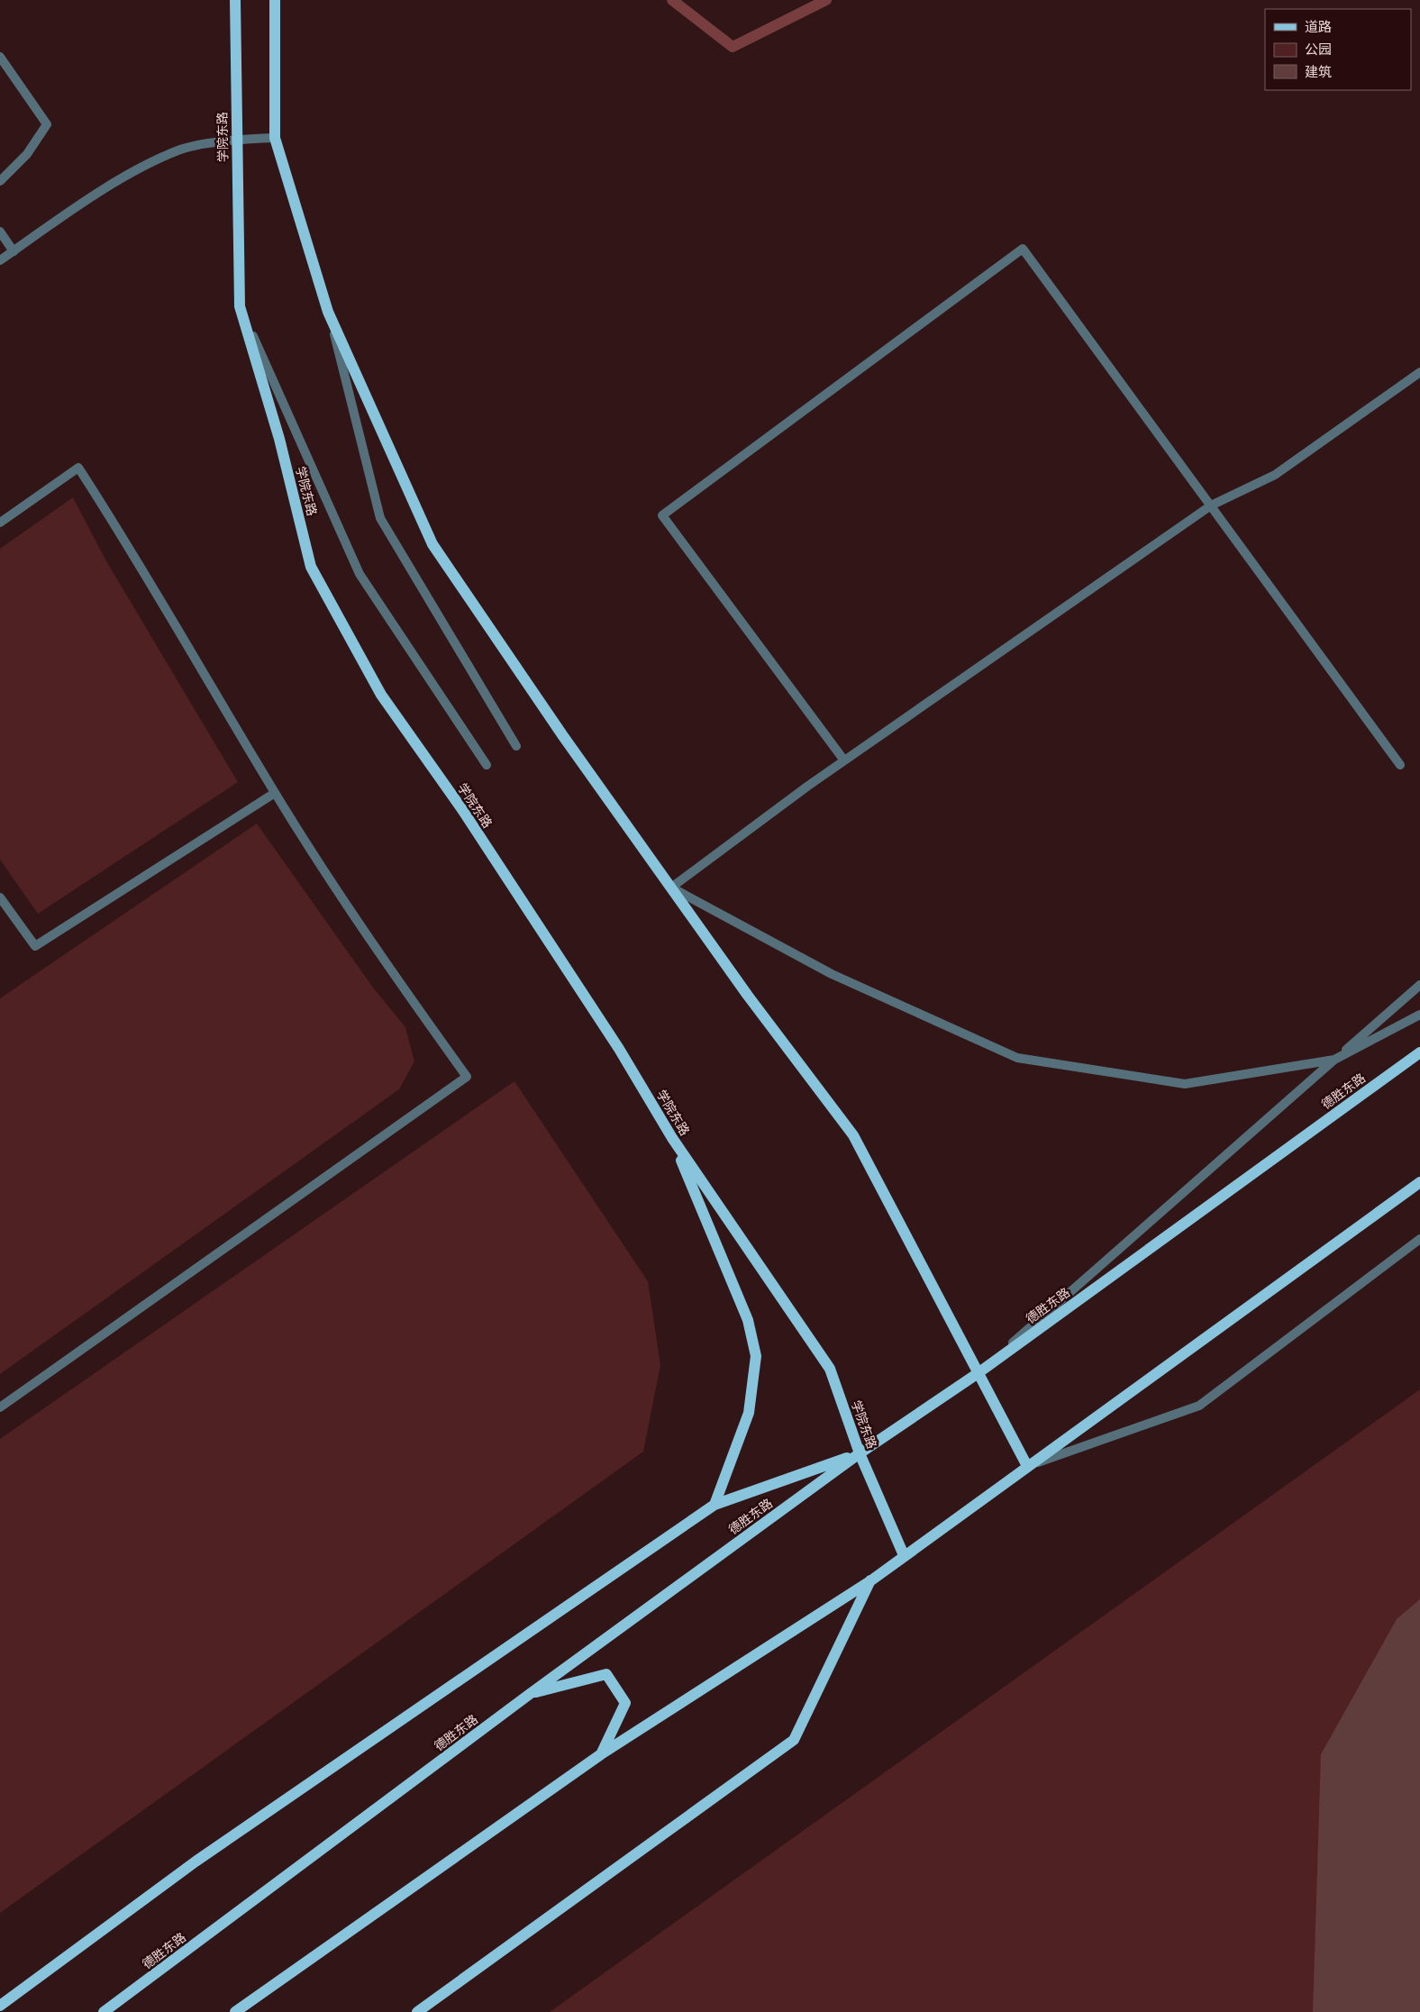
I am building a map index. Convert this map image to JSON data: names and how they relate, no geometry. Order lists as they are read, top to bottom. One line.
{"streets":{"main road":["学院东路","德胜东路"]},"crossings":[["学院东路","德胜东路"]],"legend":["道路","公园","建筑"]}
